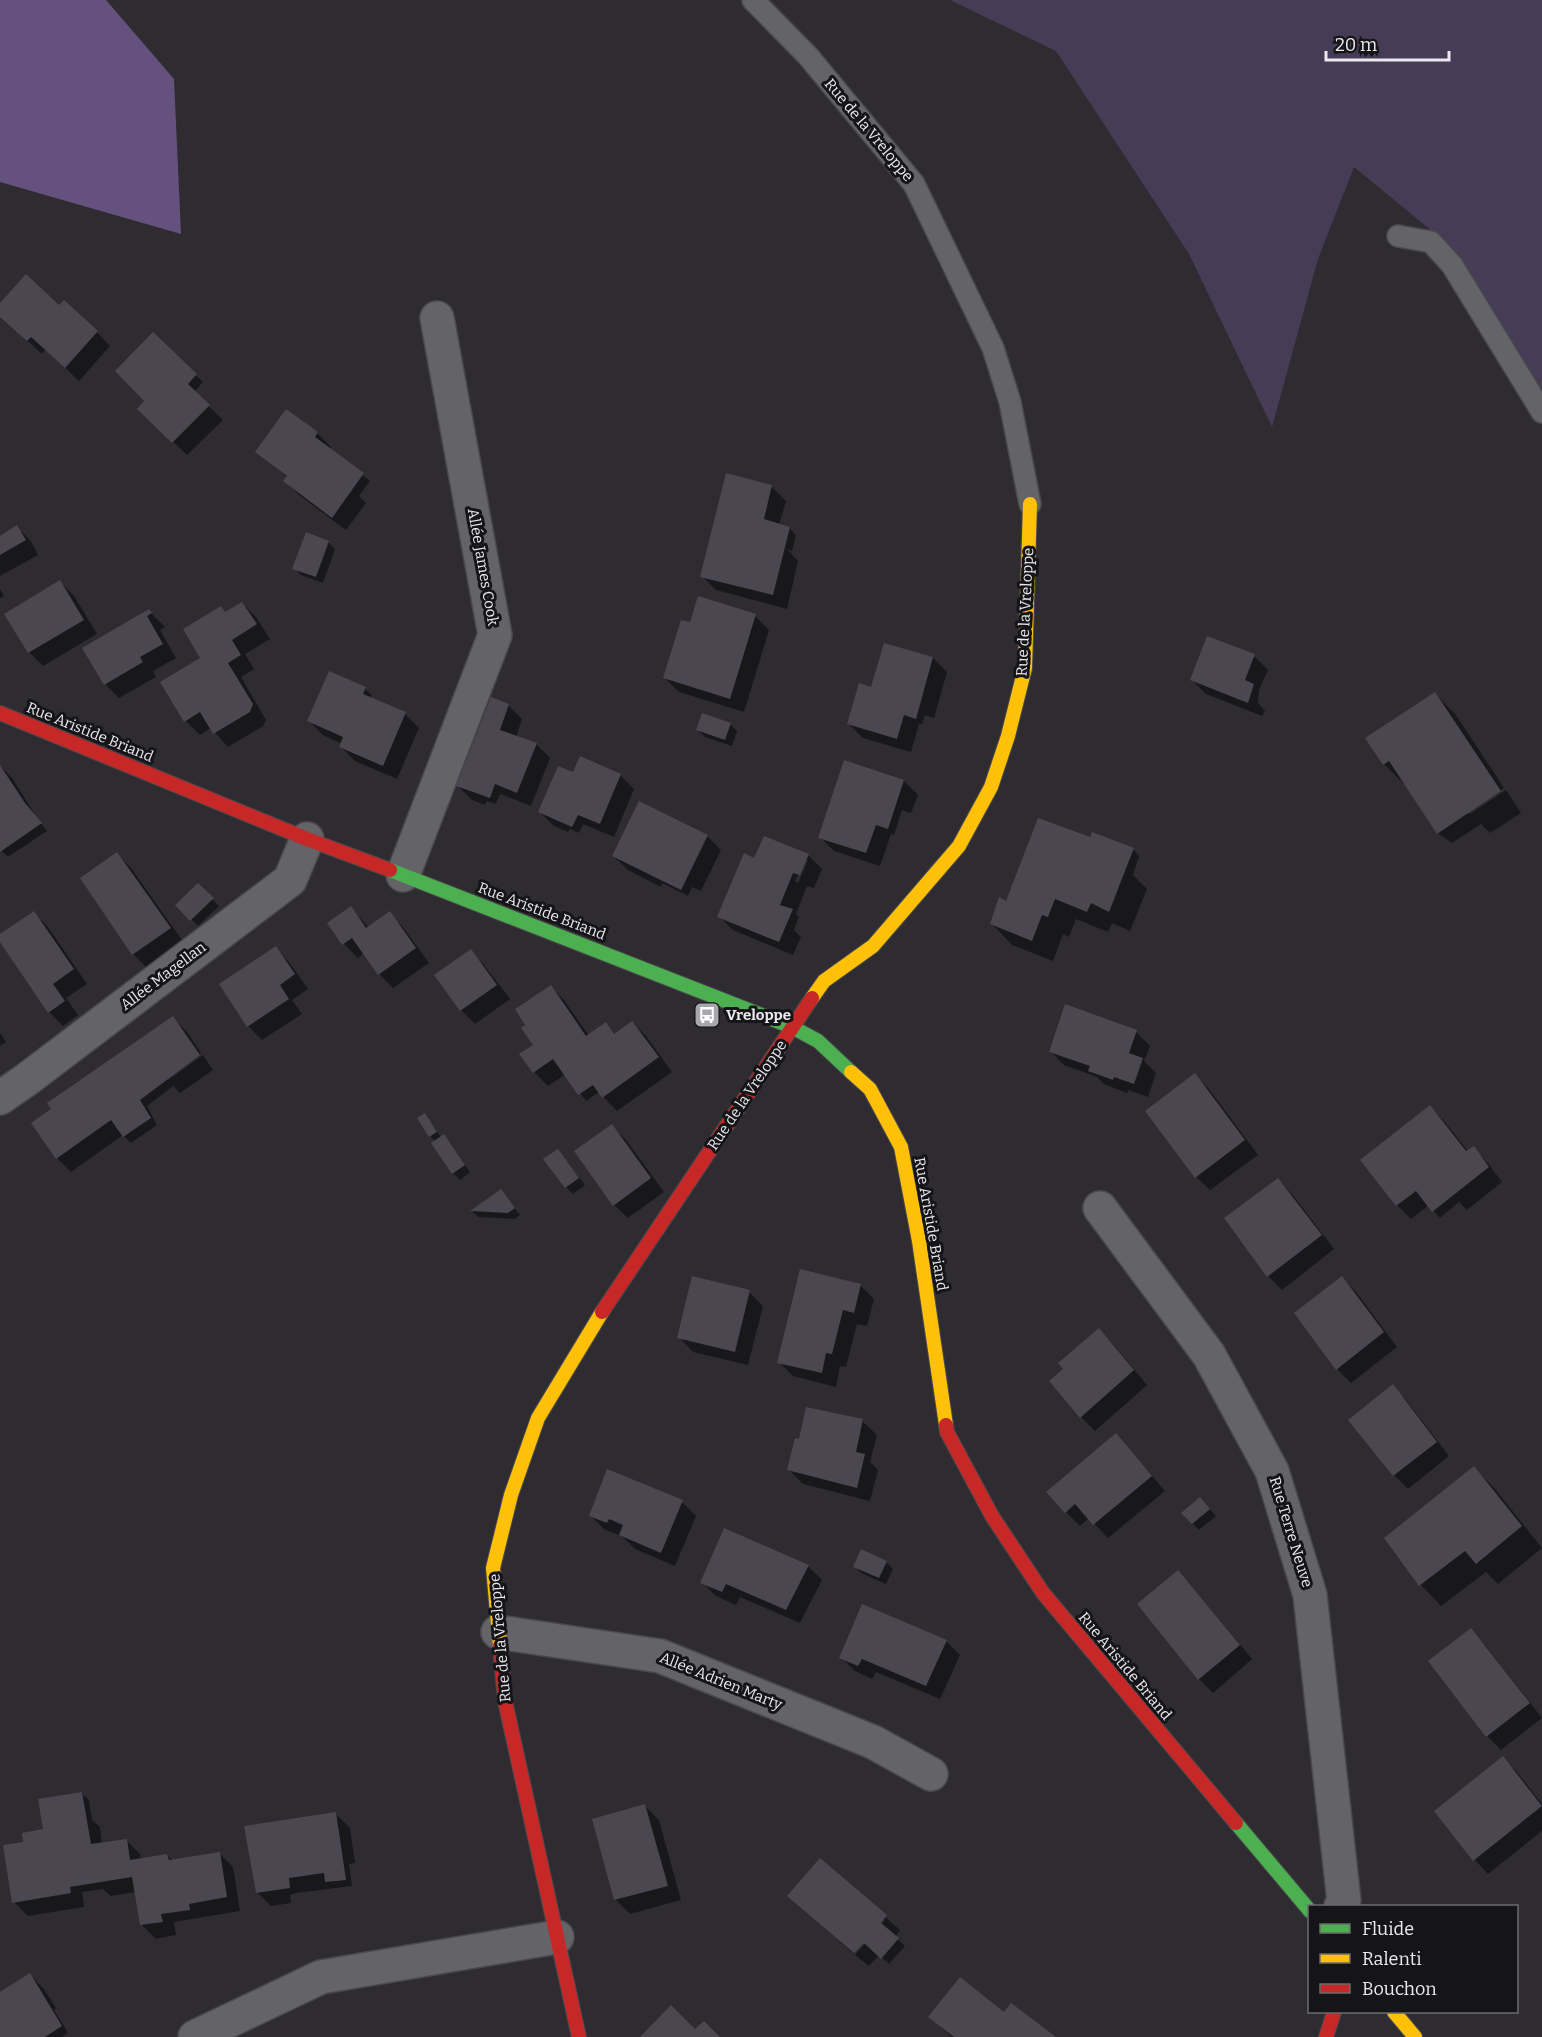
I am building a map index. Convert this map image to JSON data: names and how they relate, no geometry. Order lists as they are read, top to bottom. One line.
{"streets":{"street":["Rue de la Vreloppe","Allée James Cook","Rue Aristide Briand","Allée Magellan","Rue Terre Neuve","Allée Adrien Marty"]},"crossings":[["Rue de la Vreloppe","Rue Aristide Briand"],["Rue de la Vreloppe","Allée Adrien Marty"],["Allée James Cook","Rue Aristide Briand"],["Rue Aristide Briand","Allée Magellan"]],"places":{"bus stop":["Vreloppe"]},"legend":["Fluide","Ralenti","Bouchon"],"scale_bar":"20 m"}
